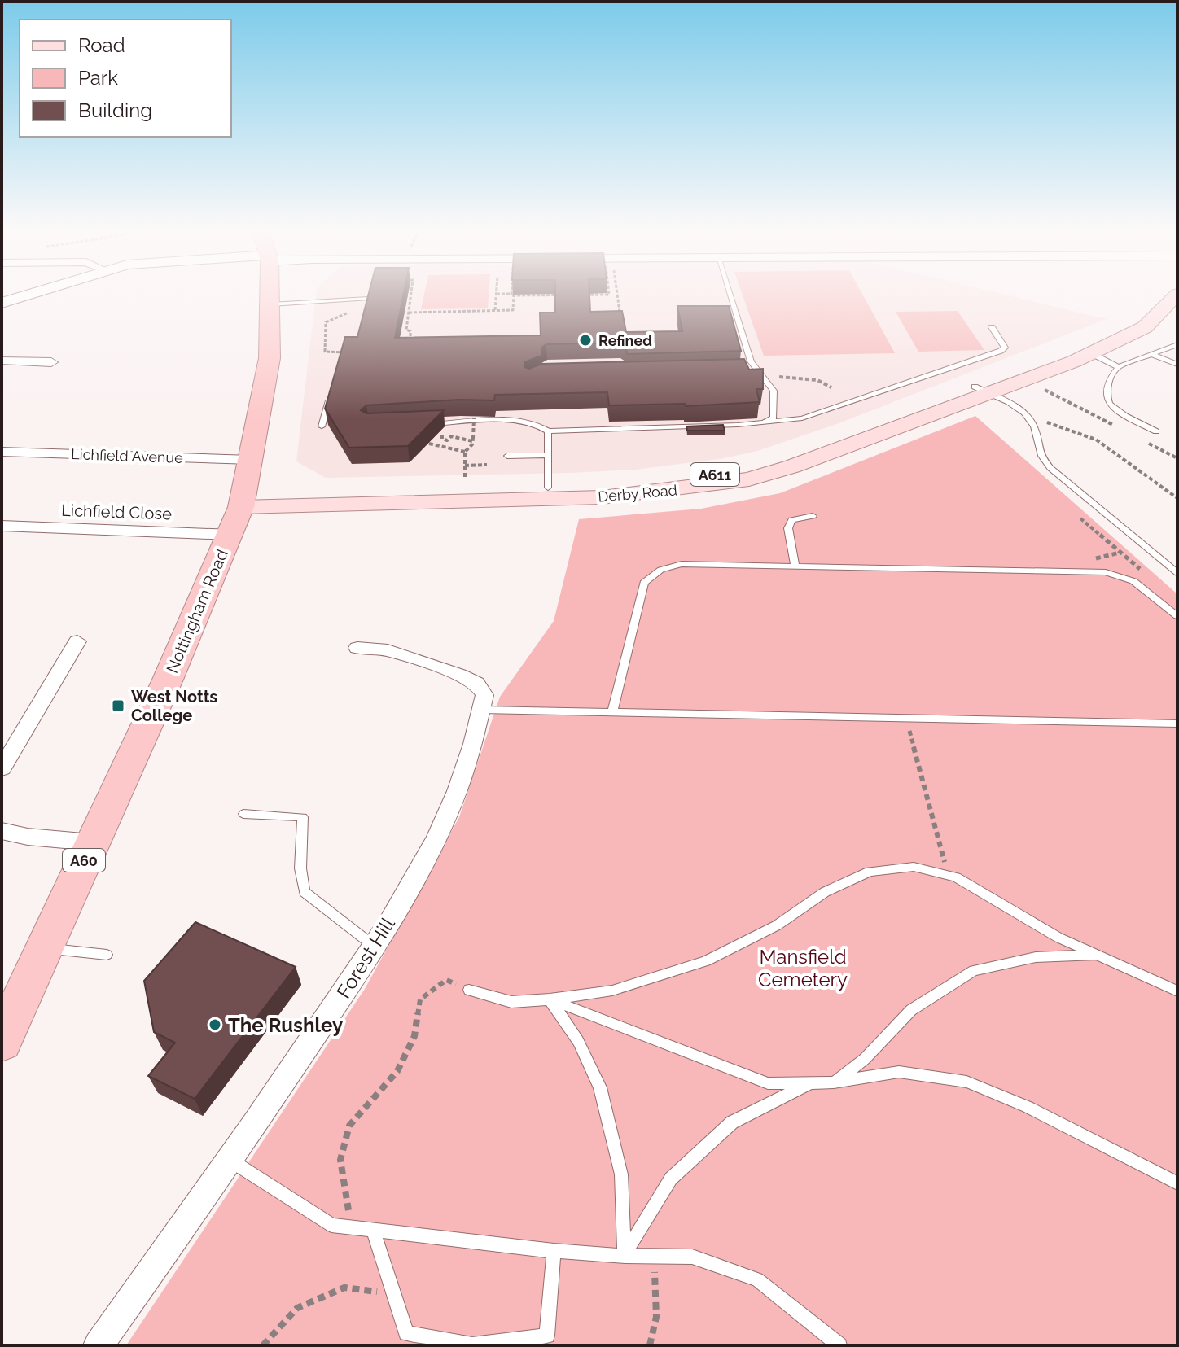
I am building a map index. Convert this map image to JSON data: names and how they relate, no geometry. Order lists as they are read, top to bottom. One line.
{"streets":{"highway":["Nottingham Road","A60"],"main road":["A611","Derby Road"],"street":["Lichfield Avenue","Lichfield Close","Forest Hill"]},"crossings":[["Lichfield Avenue","Nottingham Road"],["Derby Road","Nottingham Road"],["Lichfield Close","Nottingham Road"]],"parks":["Mansfield Cemetery"],"places":{"other":["Refined","The Rushley"],"transit":["West Notts College"]},"legend":["Road","Park","Building"]}
